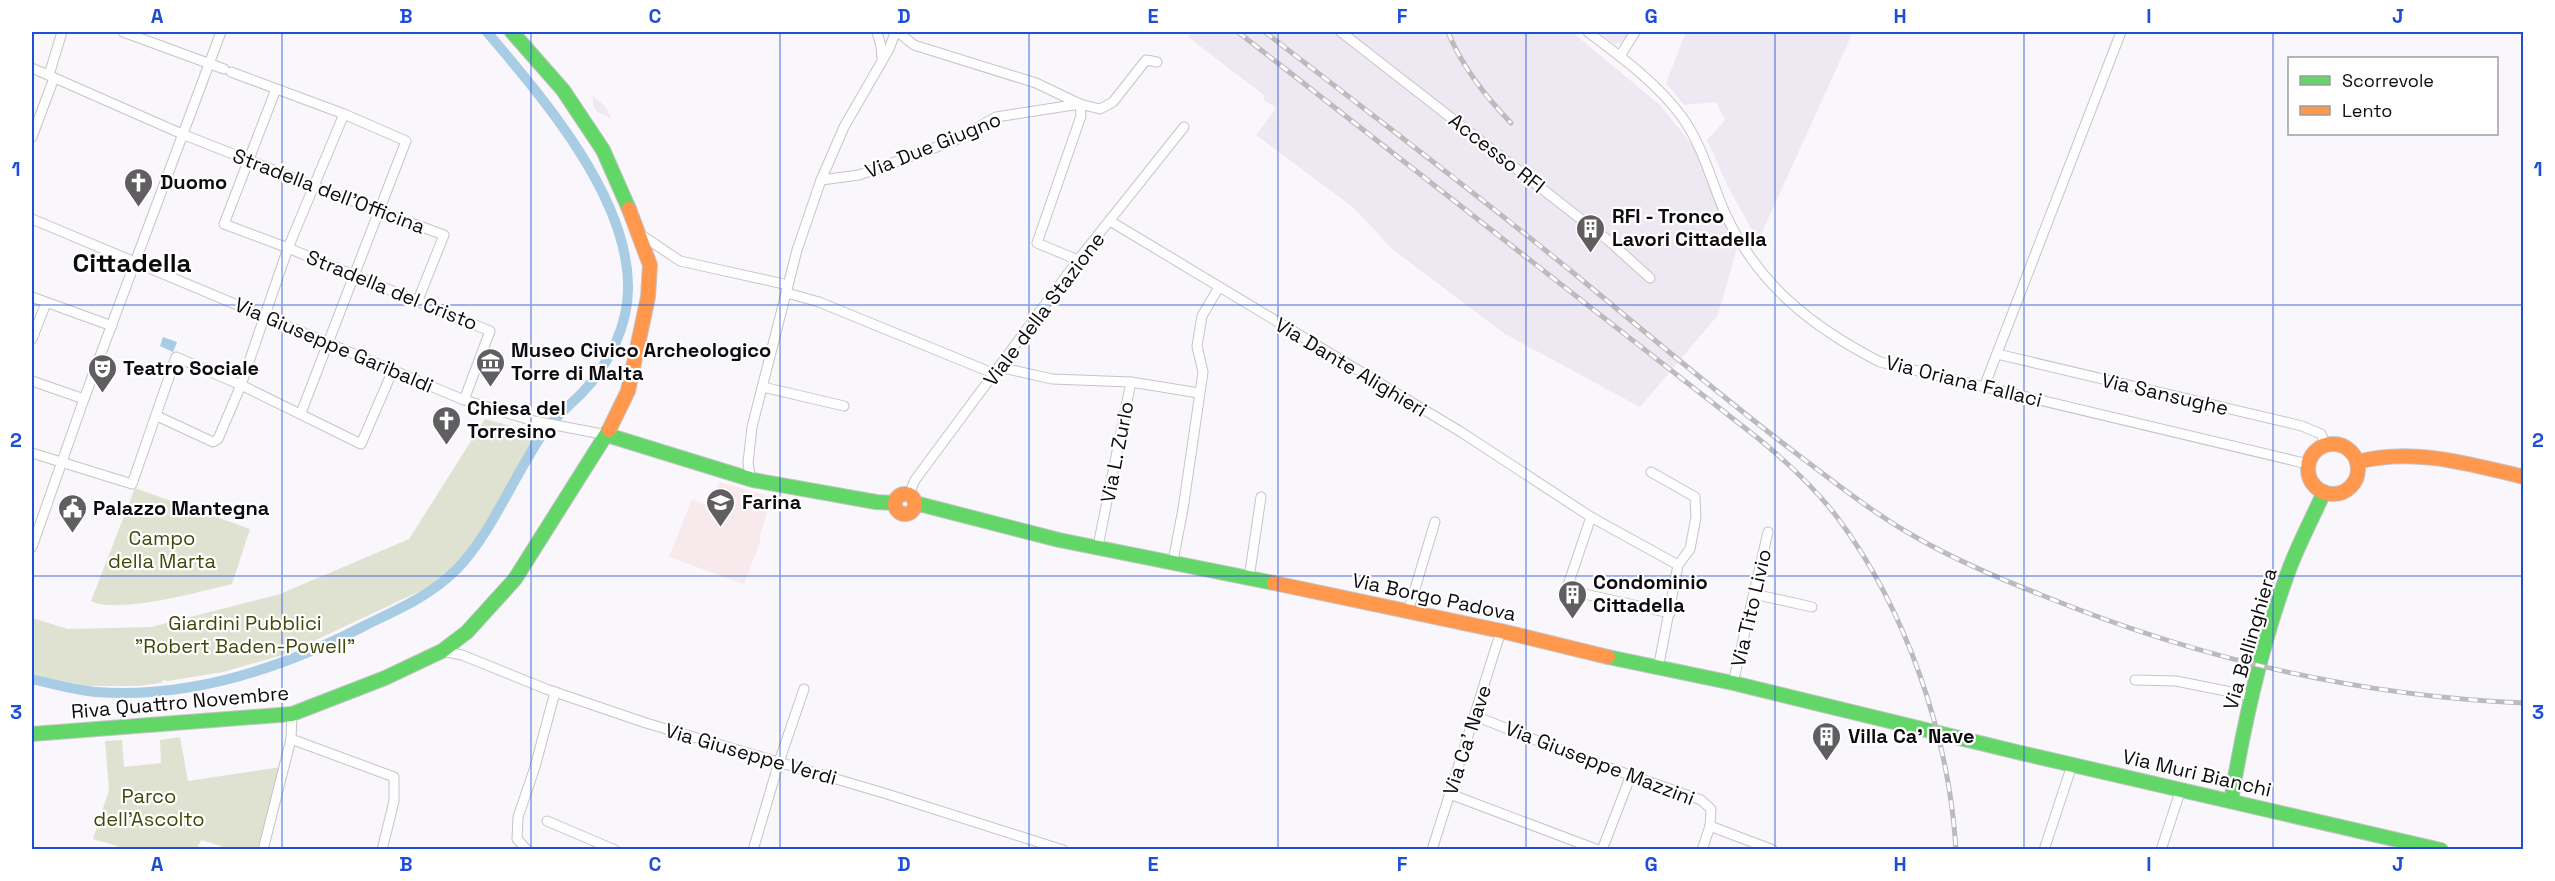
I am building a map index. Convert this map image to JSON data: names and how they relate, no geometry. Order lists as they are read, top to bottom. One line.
{"streets":{"street":["Via Due Giugno","Accesso RFI","Stradella dell'Officina","Stradella del Cristo","Viale della Stazione","Via Giuseppe Garibaldi","Via Dante Alighieri","Via Oriana Fallaci","Via Sansughe","Via L. Zurlo","Via Borgo Padova","Via Tito Livio","Via Bellinghiera","Riva Quattro Novembre","Via Ca' Nave","Via Giuseppe Verdi","Via Giuseppe Mazzini","Via Muri Bianchi"]},"crossings":[["Stradella dell'Officina","Stradella del Cristo"],["Stradella del Cristo","Via Giuseppe Garibaldi"],["Viale della Stazione","Via Dante Alighieri"],["Viale della Stazione","Via L. Zurlo"],["Viale della Stazione","Via Borgo Padova"],["Via Giuseppe Garibaldi","Via Borgo Padova"],["Via Giuseppe Garibaldi","Riva Quattro Novembre"],["Via Oriana Fallaci","Via Sansughe"],["Via Oriana Fallaci","Via Bellinghiera"],["Via Sansughe","Via Bellinghiera"],["Via L. Zurlo","Via Borgo Padova"],["Via L. Zurlo","Riva Quattro Novembre"],["Via Borgo Padova","Via Tito Livio"],["Via Borgo Padova","Riva Quattro Novembre"],["Via Borgo Padova","Via Ca' Nave"],["Via Borgo Padova","Via Muri Bianchi"],["Via Bellinghiera","Via Muri Bianchi"],["Riva Quattro Novembre","Via Giuseppe Verdi"],["Via Ca' Nave","Via Giuseppe Mazzini"]],"districts":["Cittadella"],"parks":["Campo della Marta","Giardini Pubblici \"Robert Baden-Powell\"","Parco dell'Ascolto"],"places":{"church":["Duomo","Chiesa del Torresino"],"building":["RFI - Tronco Lavori Cittadella","Condominio Cittadella","Villa Ca' Nave"],"museum":["Museo Civico Archeologico Torre di Malta"],"theatre":["Teatro Sociale"],"school or university":["Farina"],"public building":["Palazzo Mantegna"]},"legend":["Scorrevole","Lento"],"grid":{"columns":["A","B","C","D","E","F","G","H","I","J"],"rows":["1","2","3"]}}
